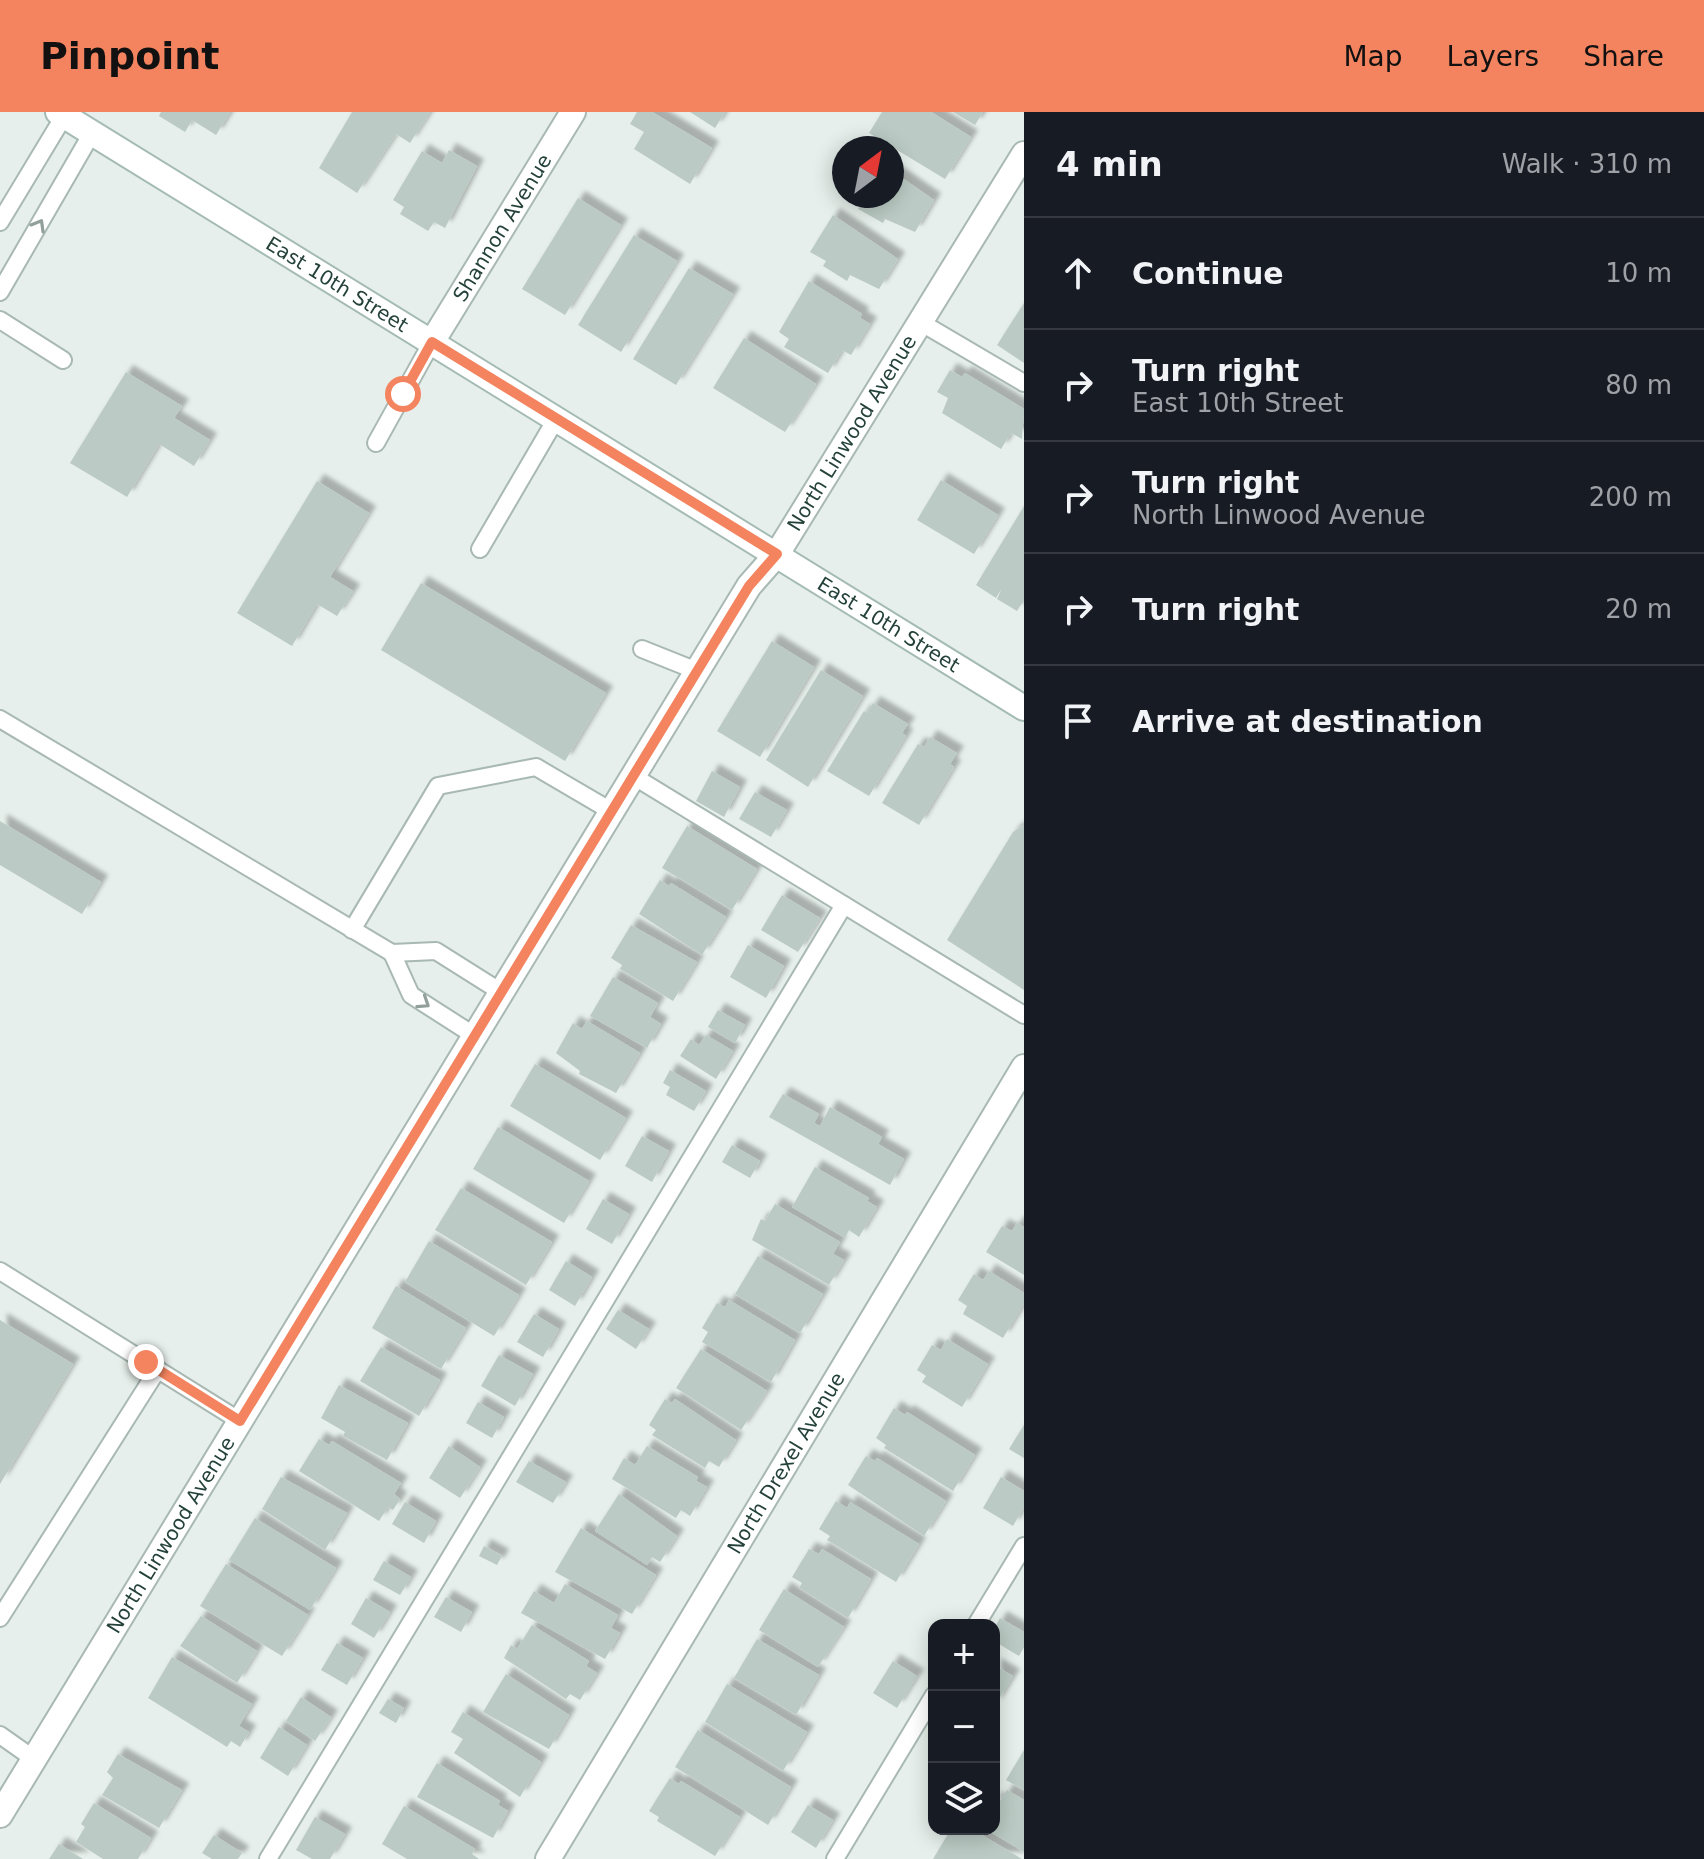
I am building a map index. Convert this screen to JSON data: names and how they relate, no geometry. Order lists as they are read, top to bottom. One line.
{"streets":{"street":["Shannon Avenue","East 10th Street","North Linwood Avenue","North Drexel Avenue"]},"crossings":[["Shannon Avenue","East 10th Street"],["East 10th Street","North Linwood Avenue"]],"north":"top right","page":{"header":"Pinpoint","nav":["Map","Layers","Share"],"heading":["4 min","Walk · 310 m"],"list":[["Continue","10 m"],["Turn right","East 10th Street","80 m"],["Turn right","North Linwood Avenue","200 m"],["Turn right","20 m"],"Arrive at destination"],"map_buttons":["+","−"]}}
